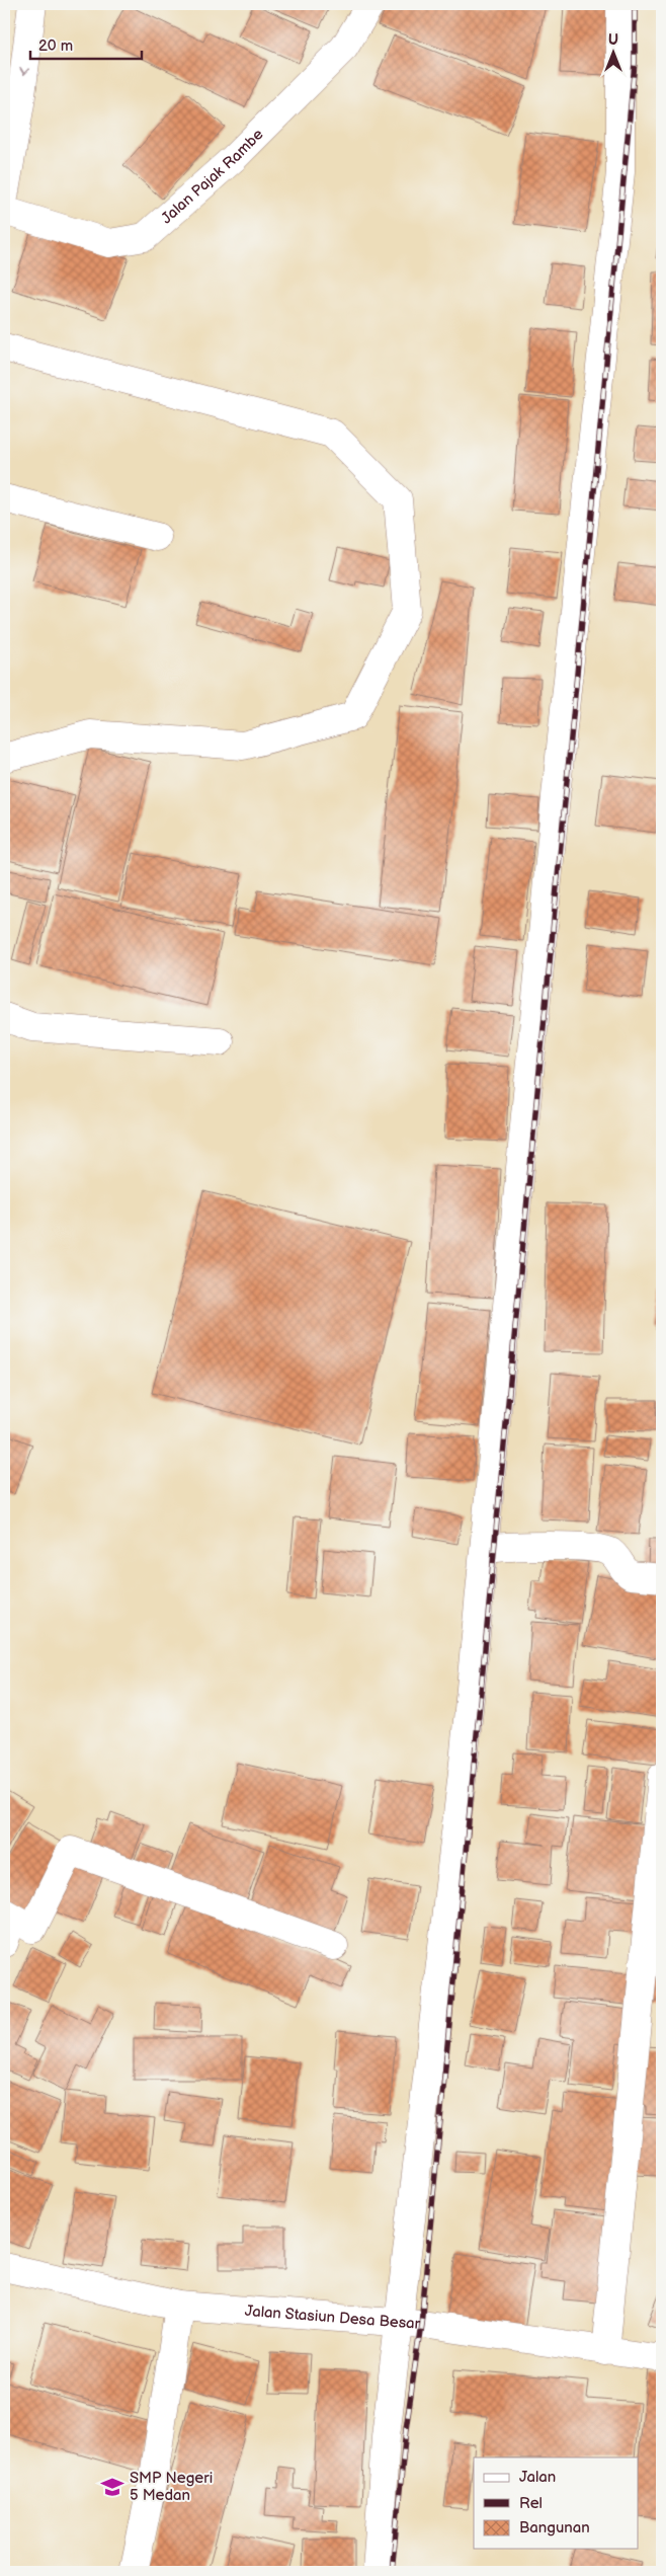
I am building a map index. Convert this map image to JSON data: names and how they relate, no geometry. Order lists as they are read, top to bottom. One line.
{"streets":{"main road":["Jalan Pajak Rambe","Jalan Stasiun Desa Besar"]},"places":{"school or university":["SMP Negeri 5 Medan"]},"legend":["Jalan","Rel","Bangunan"],"scale_bar":"20 m","north":"top"}
